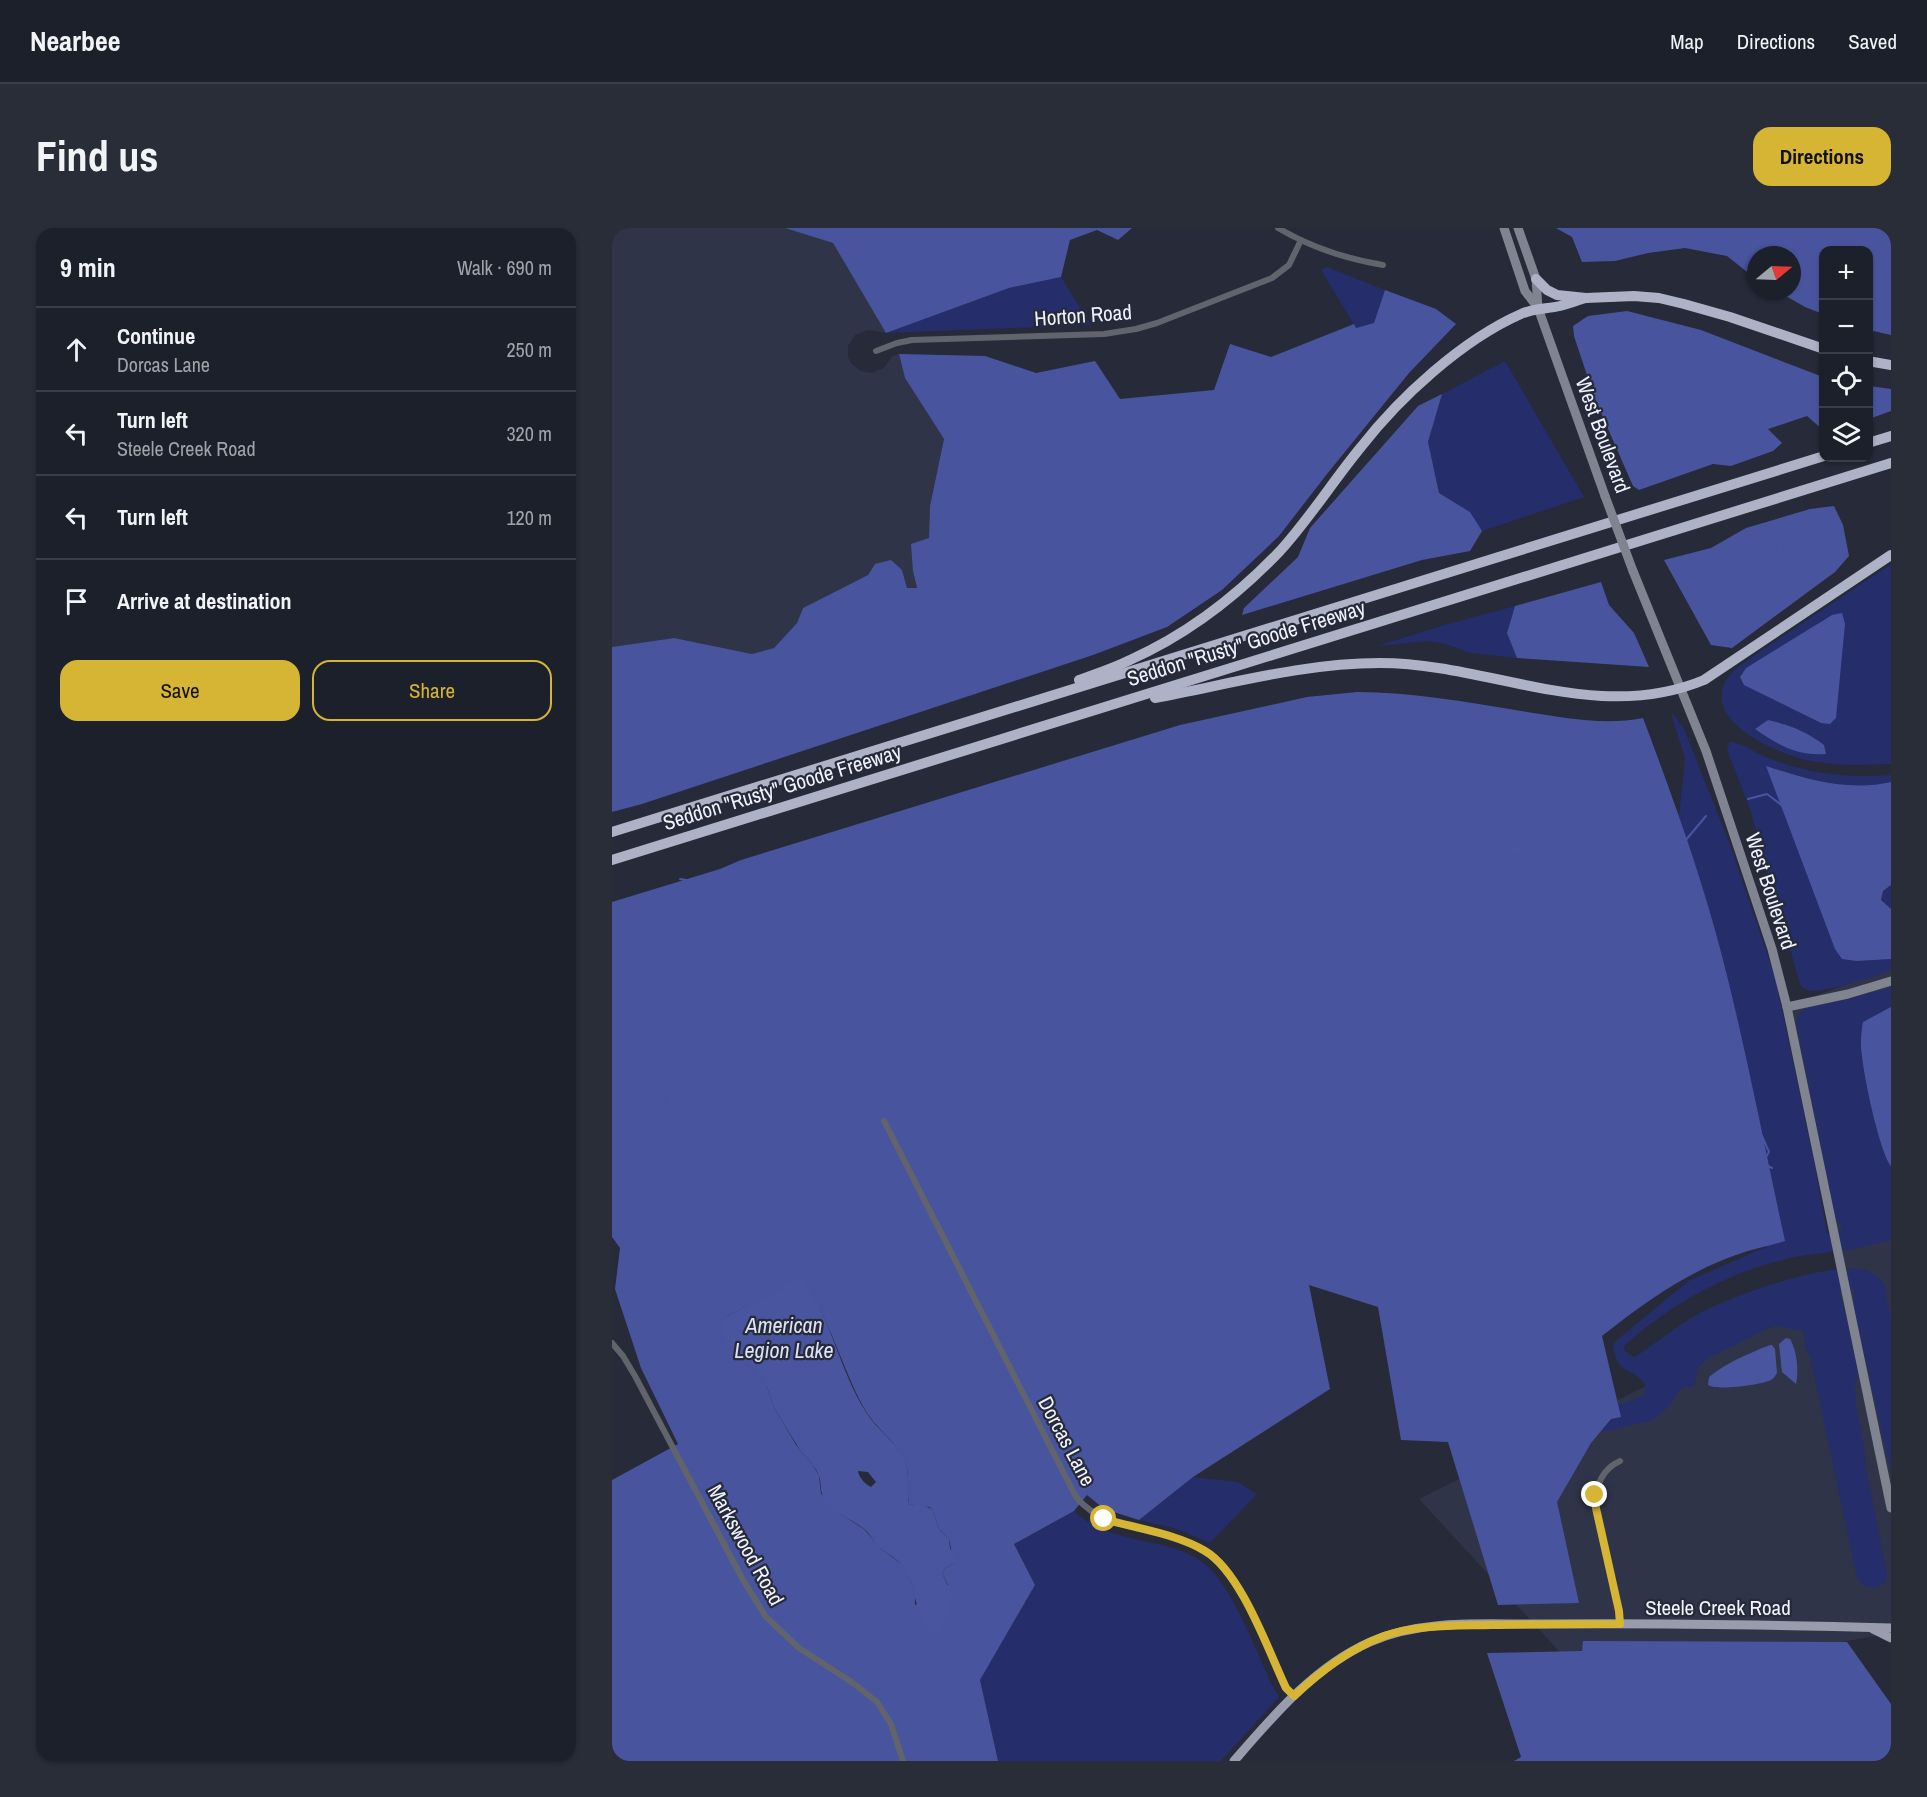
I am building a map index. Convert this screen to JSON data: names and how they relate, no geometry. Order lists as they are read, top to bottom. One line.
{"streets":{"highway":["Seddon \"Rusty\" Goode Freeway"],"main road":["Steele Creek Road"],"street":["Horton Road","West Boulevard","Dorcas Lane","Markswood Road"]},"crossings":[["Dorcas Lane","Steele Creek Road"]],"water":["American Legion Lake"],"north":"right","page":{"header":"Nearbee","nav":["Map","Directions","Saved"],"buttons":["Directions",["Save","Share"]],"title":"Find us","heading":["9 min","Walk · 690 m"],"map_buttons":["+","−"],"list":[["Continue","Dorcas Lane","250 m"],["Turn left","Steele Creek Road","320 m"],["Turn left","120 m"],"Arrive at destination"]}}
